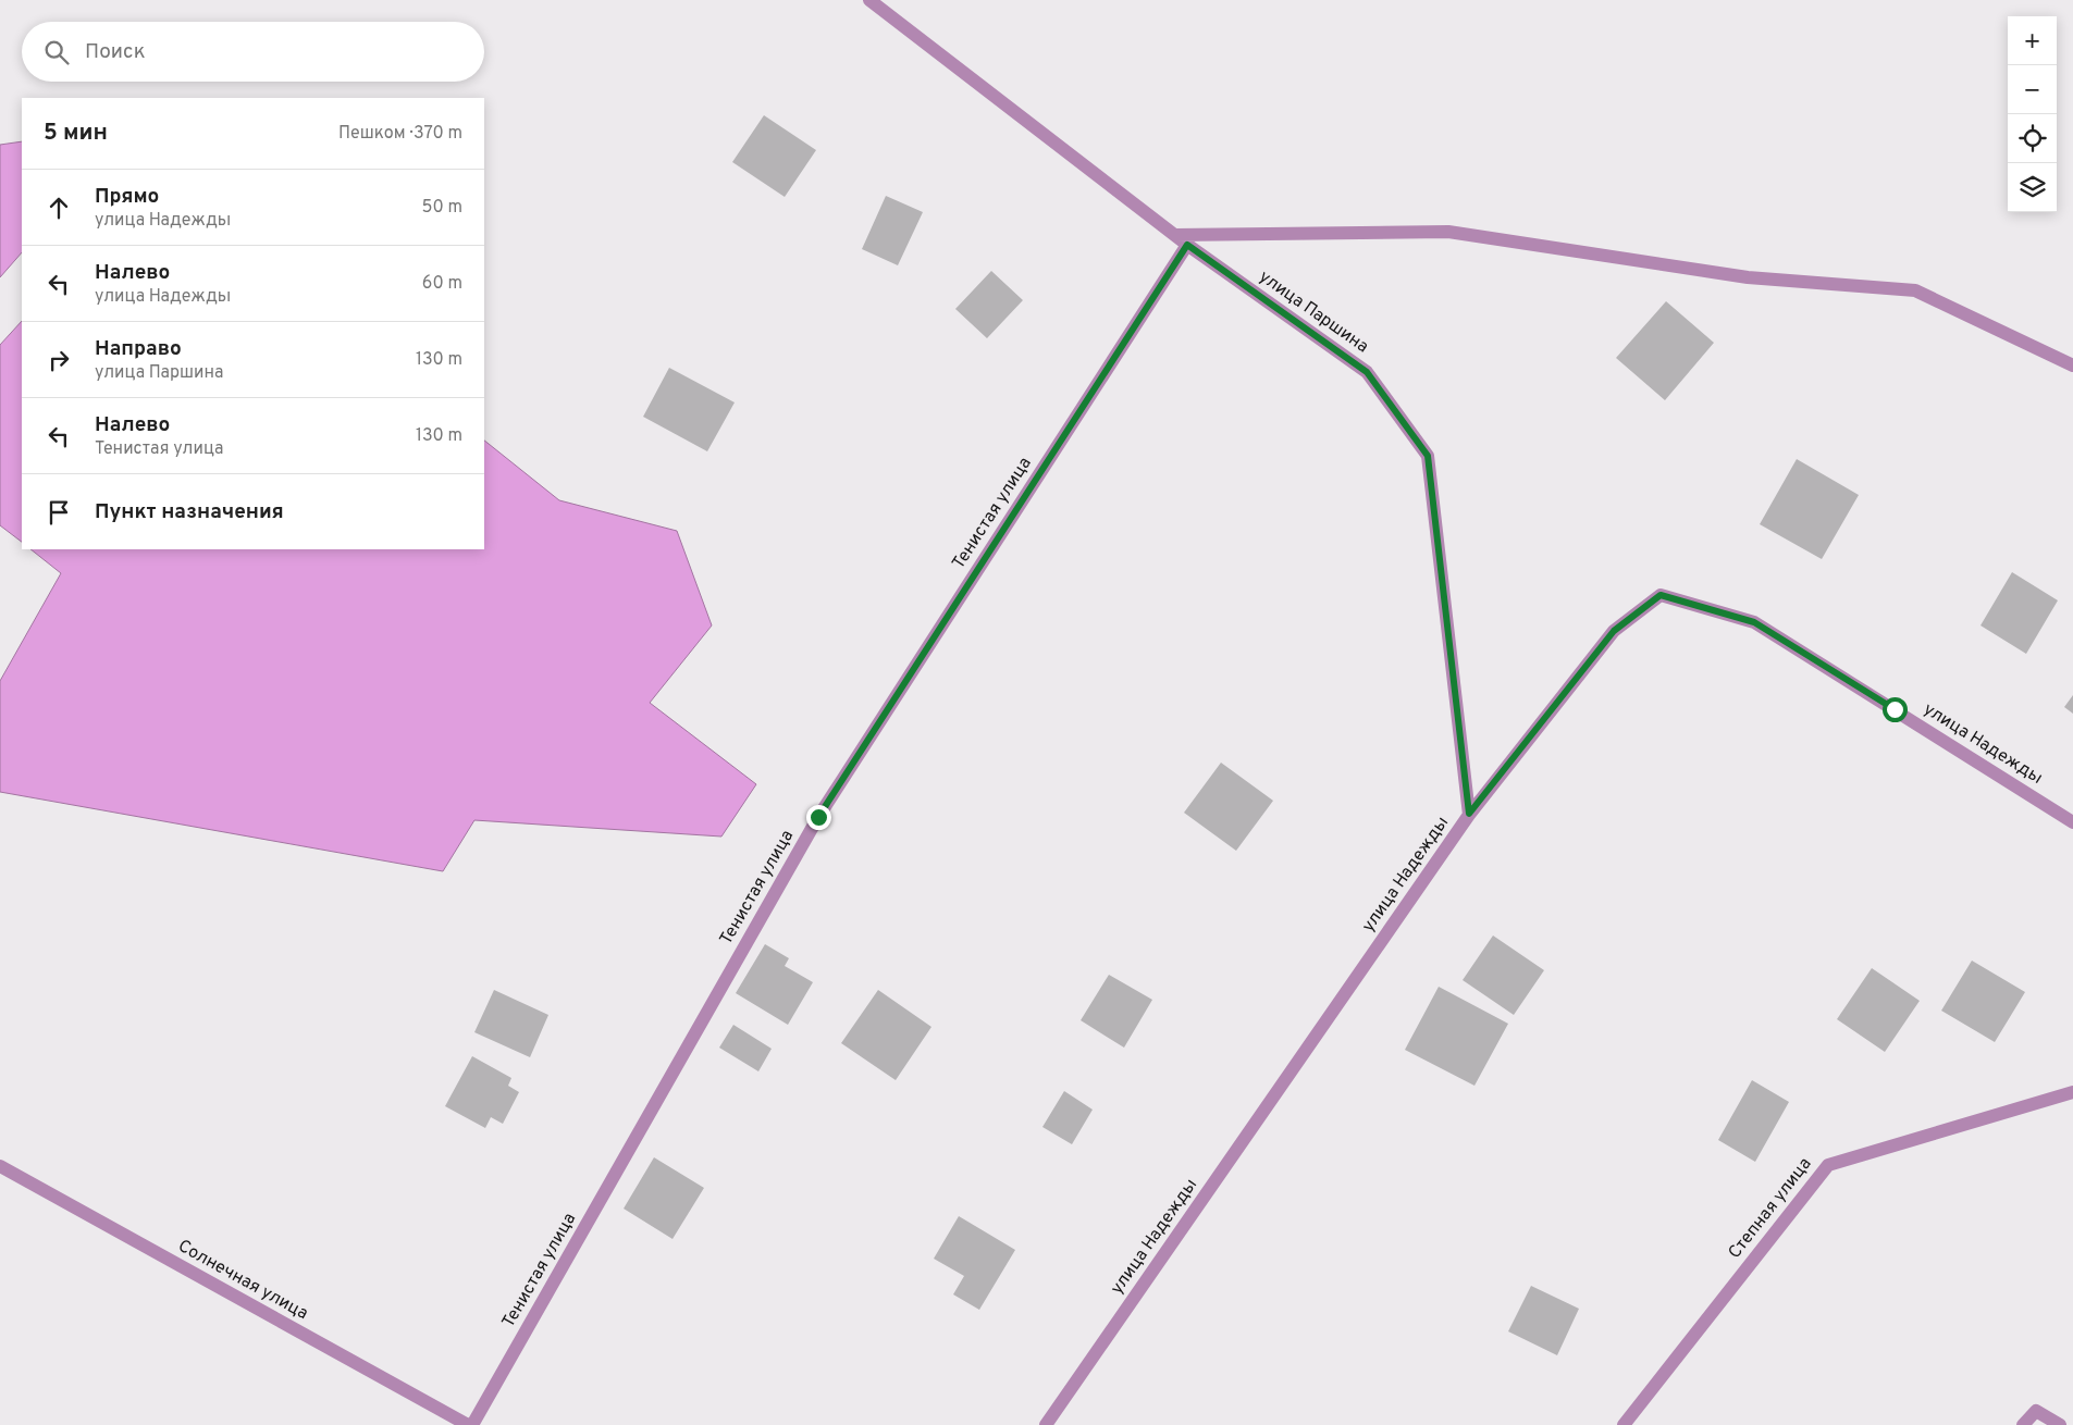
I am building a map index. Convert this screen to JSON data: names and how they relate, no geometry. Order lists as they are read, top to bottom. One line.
{"streets":{"street":["улица Паршина","Тенистая улица","улица Надежды","Степная улица","Солнечная улица"]},"crossings":[["улица Паршина","Тенистая улица"],["улица Паршина","улица Надежды"]],"page":{"map_buttons":["+","−"],"search":"Поиск","heading":["5 мин","Пешком · 370 m"],"list":[["Прямо","улица Надежды","50 m"],["Налево","улица Надежды","60 m"],["Направо","улица Паршина","130 m"],["Налево","Тенистая улица","130 m"],"Пункт назначения"]}}
